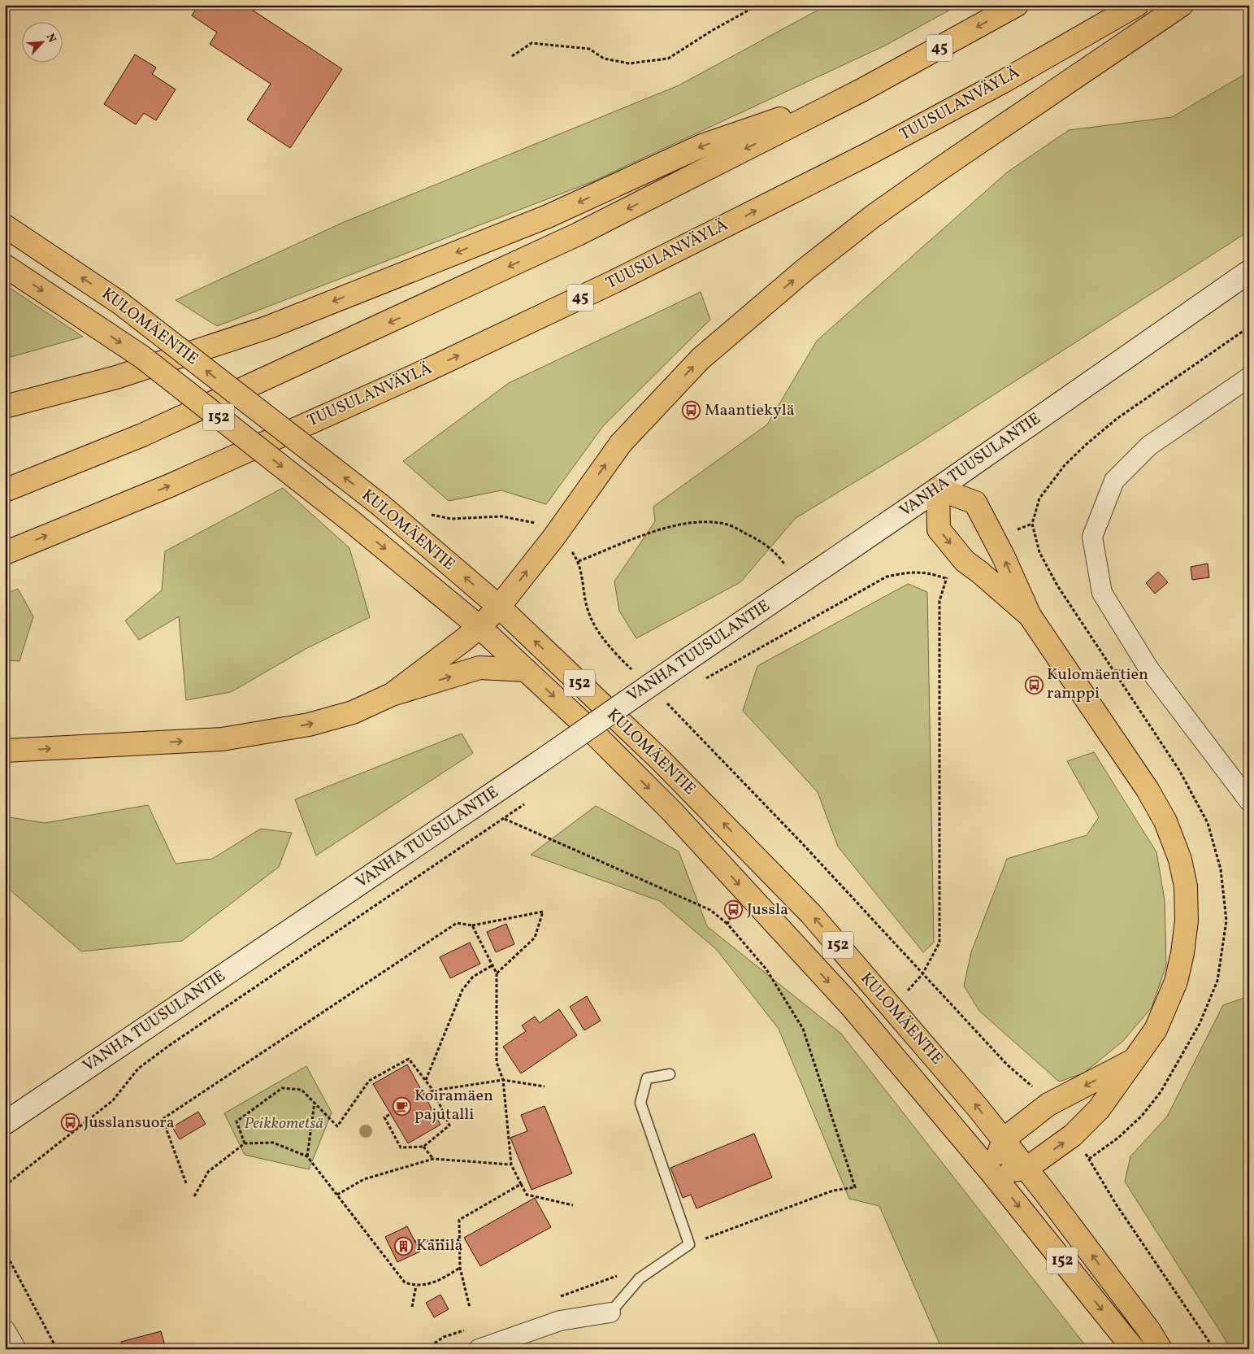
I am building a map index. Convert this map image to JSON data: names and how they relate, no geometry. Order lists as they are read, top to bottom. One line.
{"streets":{"main road":["45","TUUSULANVÄYLÄ","KULOMÄENTIE","152","VANHA TUUSULANTIE"]},"parks":["Peikkometsä"],"places":{"bus stop":["Maantiekylä","Kulomäentien ramppi","Jussla","Jusslansuora"],"cafe":["Koiramäen pajutalli"],"building":["Kanila"]},"north":"top right"}
